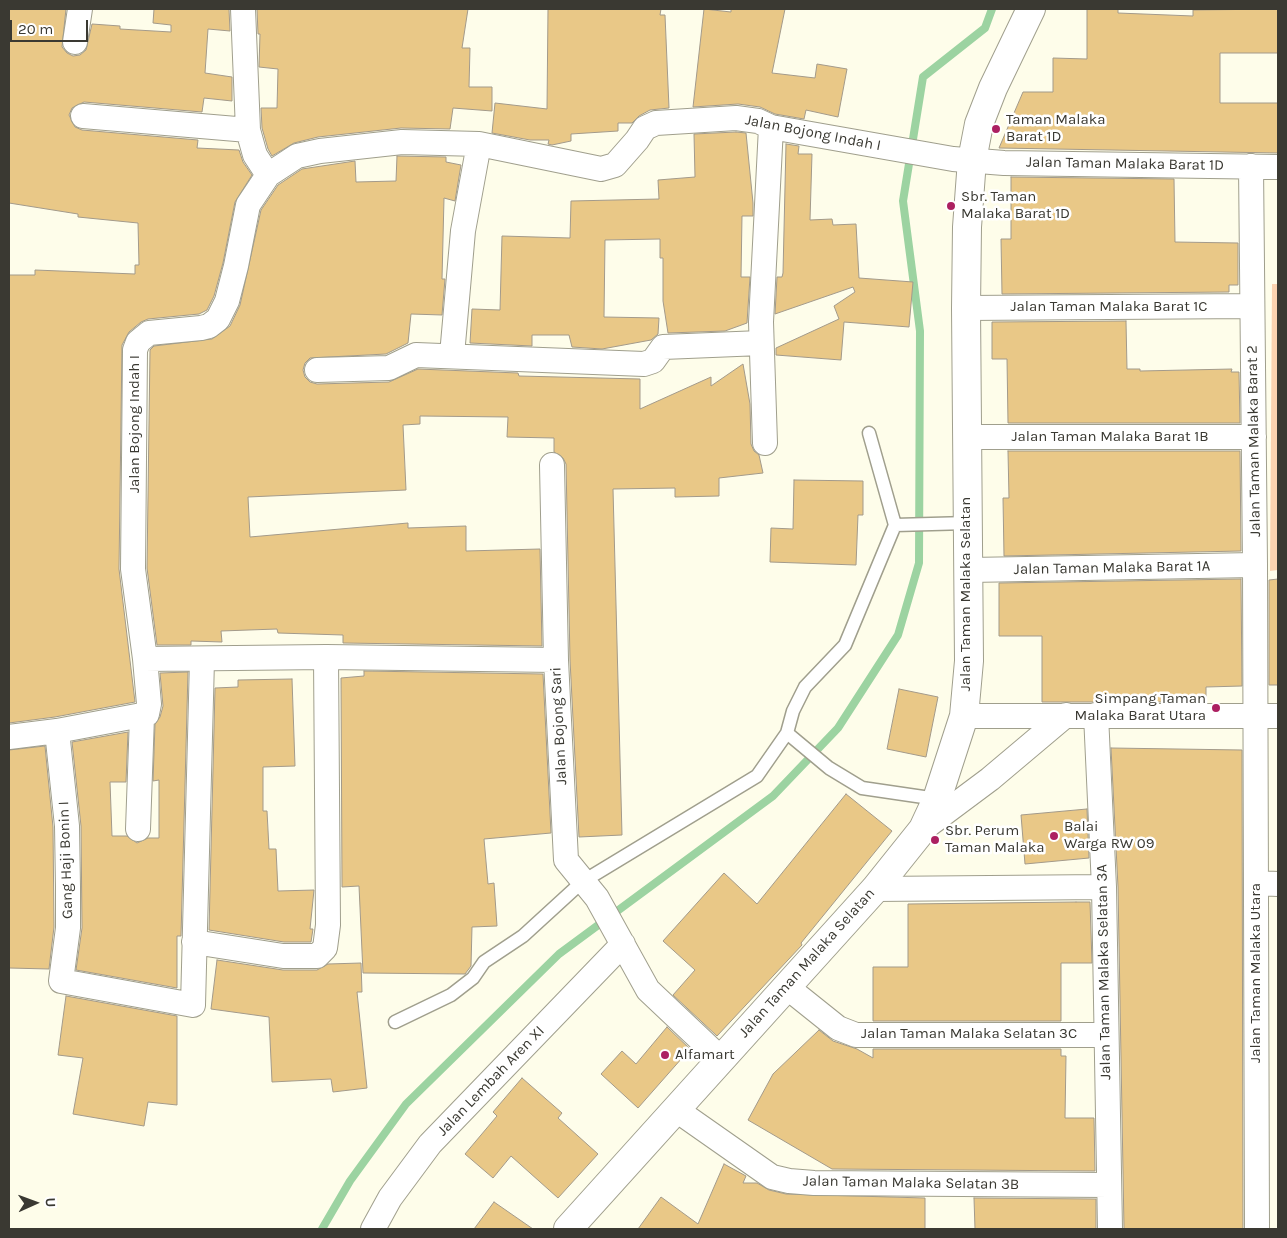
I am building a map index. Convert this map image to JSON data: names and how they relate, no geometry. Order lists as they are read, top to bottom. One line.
{"streets":{"street":["Jalan Bojong Indah I","Jalan Taman Malaka Barat 1D","Jalan Taman Malaka Barat 1C","Jalan Taman Malaka Barat 1B","Jalan Taman Malaka Barat 2","Jalan Taman Malaka Barat 1A","Jalan Taman Malaka Selatan","Jalan Bojong Sari","Gang Haji Bonin I","Jalan Taman Malaka Selatan 3A","Jalan Taman Malaka Utara","Jalan Taman Malaka Selatan 3C","Jalan Lembah Aren XI","Jalan Taman Malaka Selatan 3B"]},"crossings":[["Jalan Bojong Indah I","Jalan Taman Malaka Barat 1D"],["Jalan Bojong Indah I","Jalan Taman Malaka Selatan"],["Jalan Bojong Indah I","Jalan Bojong Sari"],["Jalan Taman Malaka Barat 1D","Jalan Taman Malaka Barat 2"],["Jalan Taman Malaka Barat 1D","Jalan Taman Malaka Selatan"],["Jalan Taman Malaka Barat 1C","Jalan Taman Malaka Barat 2"],["Jalan Taman Malaka Barat 1C","Jalan Taman Malaka Selatan"],["Jalan Taman Malaka Barat 1B","Jalan Taman Malaka Barat 2"],["Jalan Taman Malaka Barat 1B","Jalan Taman Malaka Selatan"],["Jalan Taman Malaka Barat 2","Jalan Taman Malaka Barat 1A"],["Jalan Taman Malaka Barat 2","Jalan Taman Malaka Utara"],["Jalan Taman Malaka Barat 1A","Jalan Taman Malaka Selatan"],["Jalan Taman Malaka Selatan","Jalan Bojong Sari"],["Jalan Taman Malaka Selatan","Jalan Taman Malaka Selatan 3C"],["Jalan Taman Malaka Selatan","Jalan Taman Malaka Selatan 3B"],["Jalan Bojong Sari","Jalan Lembah Aren XI"],["Jalan Taman Malaka Selatan 3A","Jalan Taman Malaka Selatan 3C"],["Jalan Taman Malaka Selatan 3A","Jalan Taman Malaka Selatan 3B"]],"places":["Taman Malaka Barat 1D","Sbr. Taman Malaka Barat 1D","Simpang Taman Malaka Barat Utara","Balai Warga RW 09","Sbr. Perum Taman Malaka","Alfamart"],"scale_bar":"20 m","north":"right"}
